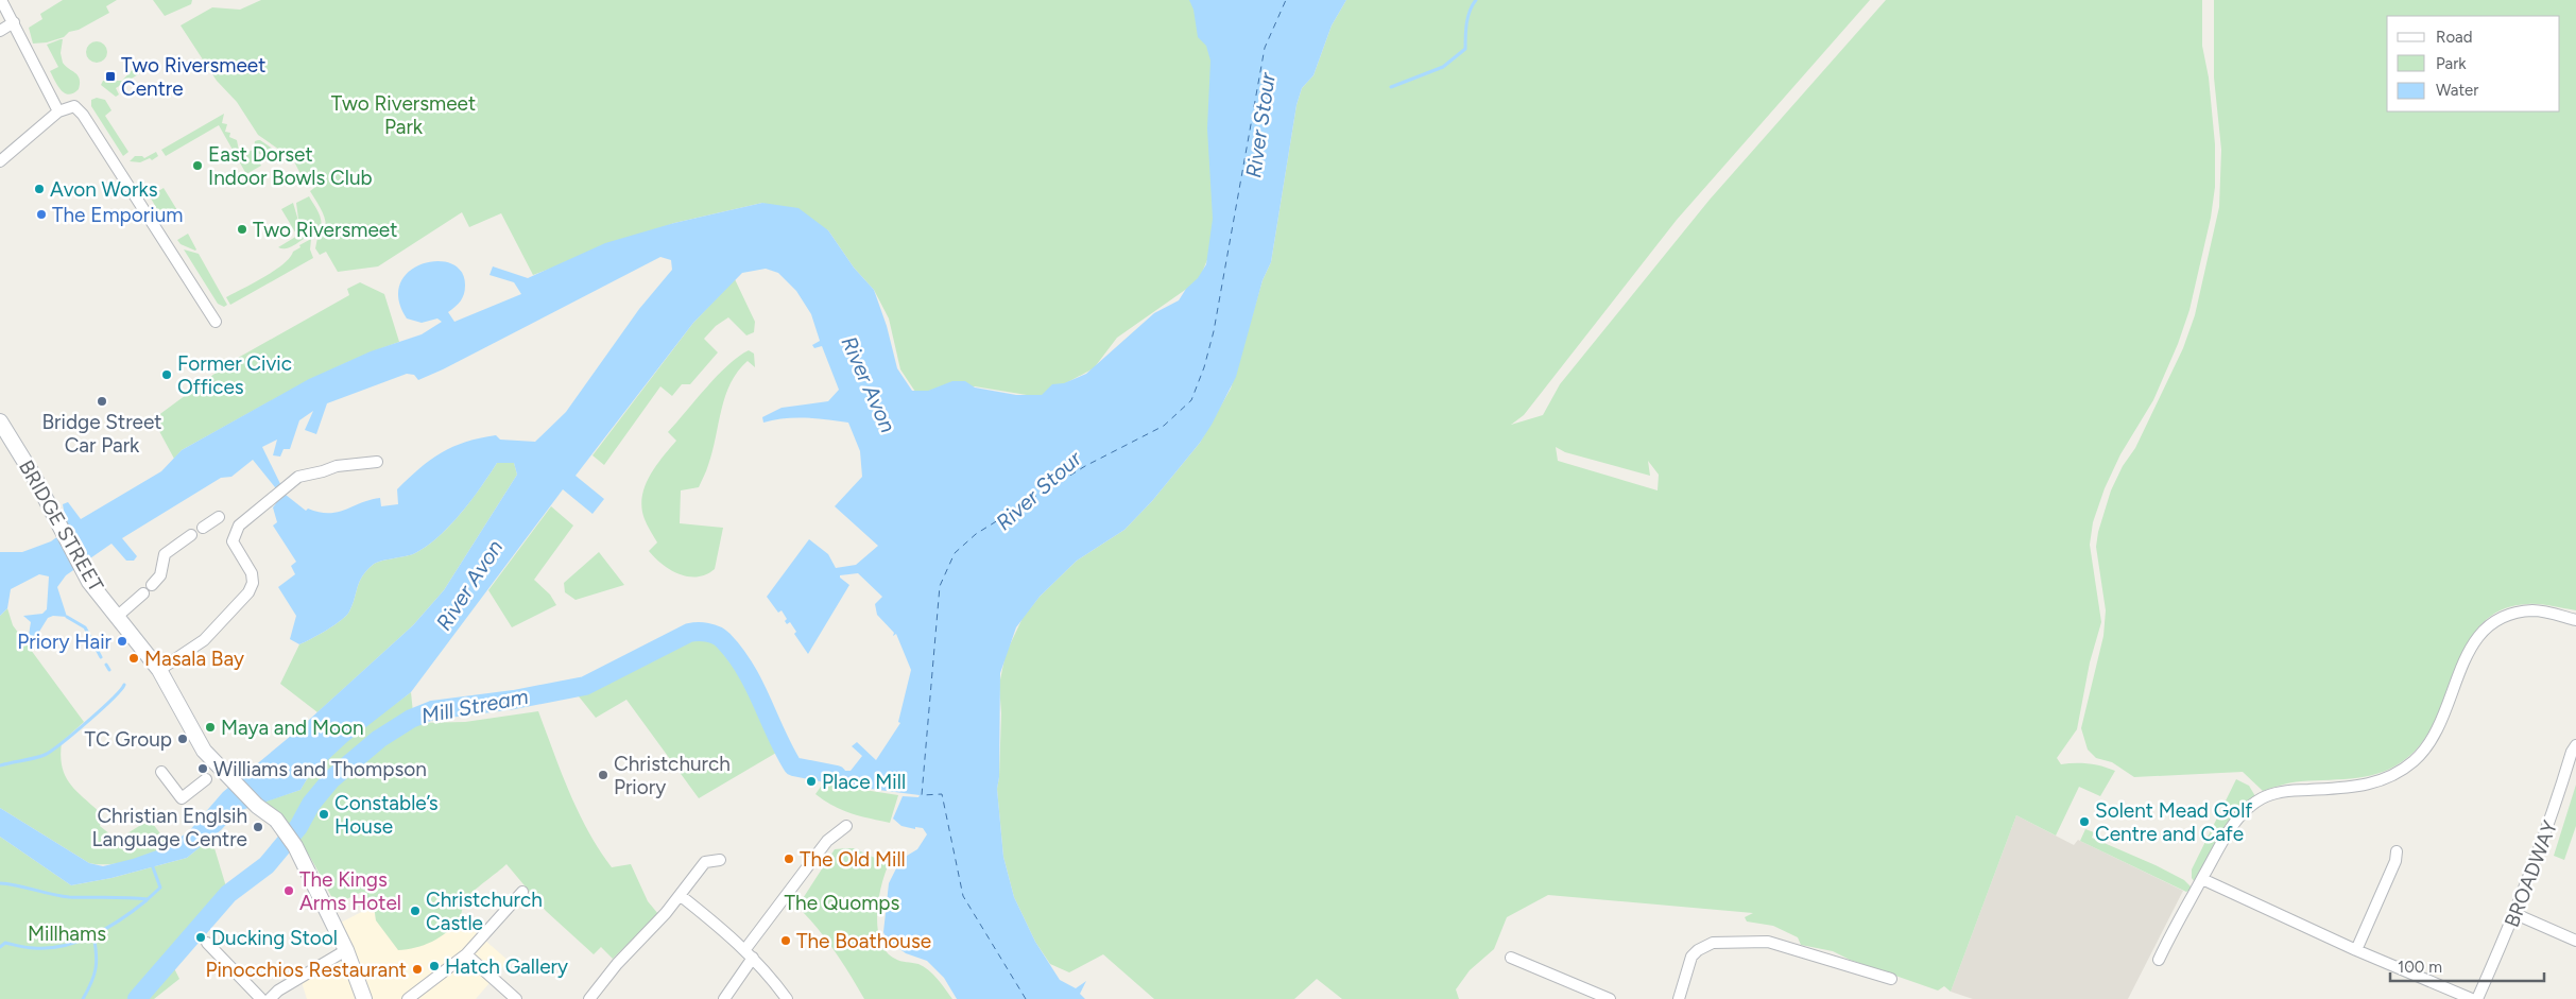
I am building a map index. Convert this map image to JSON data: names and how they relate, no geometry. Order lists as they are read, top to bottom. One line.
{"streets":{"street":["BRIDGE STREET","BROADWAY"]},"water":["River Stour","River Avon","Mill Stream"],"parks":["Two Riversmeet Park","The Quomps","Millhams"],"places":{"transit":["Two Riversmeet Centre"],"other":["East Dorset Indoor Bowls Club","Avon Works","The Emporium","Two Riversmeet","Former Civic Offices","Bridge Street Car Park","Priory Hair","Masala Bay","Maya and Moon","TC Group","Williams and Thompson","Christchurch Priory","Place Mill","Constable’s House","Solent Mead Golf Centre and Cafe","Christian Englsih Language Centre","The Old Mill","The Kings Arms Hotel","Christchurch Castle","Ducking Stool","The Boathouse","Hatch Gallery","Pinocchios Restaurant"]},"legend":["Road","Park","Water"],"scale_bar":"100 m"}
